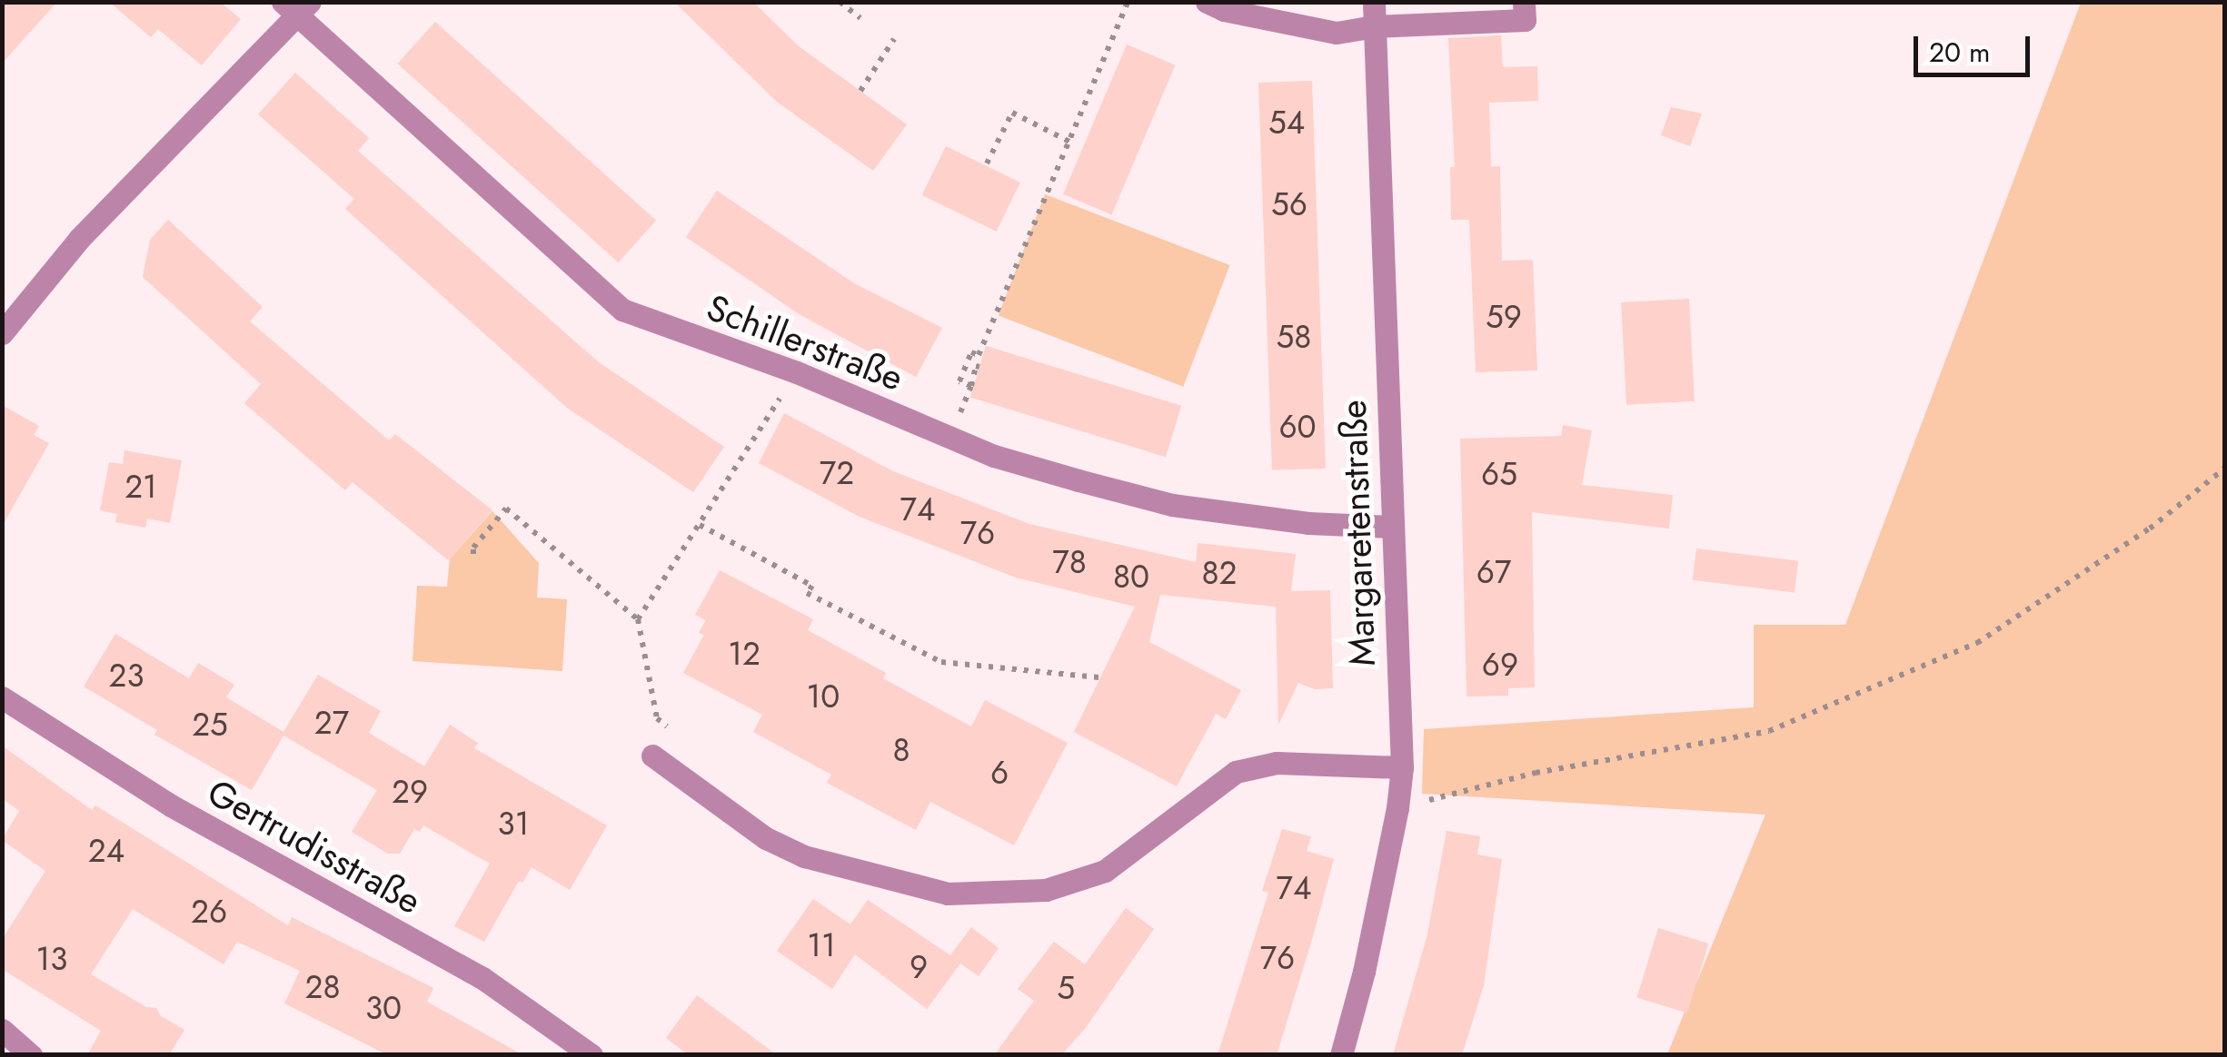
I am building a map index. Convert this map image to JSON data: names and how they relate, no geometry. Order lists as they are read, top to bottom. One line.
{"streets":{"street":["Schillerstraße","Margaretenstraße","Gertrudisstraße"]},"crossings":[["Schillerstraße","Margaretenstraße"]],"house_numbers":["54","56","59","58","60","72","65","21","74","76","78","67","82","80","12","69","23","10","27","25","8","6","29","31","24","74","26","11","76","13","9","28","5","30"],"scale_bar":"20 m"}
